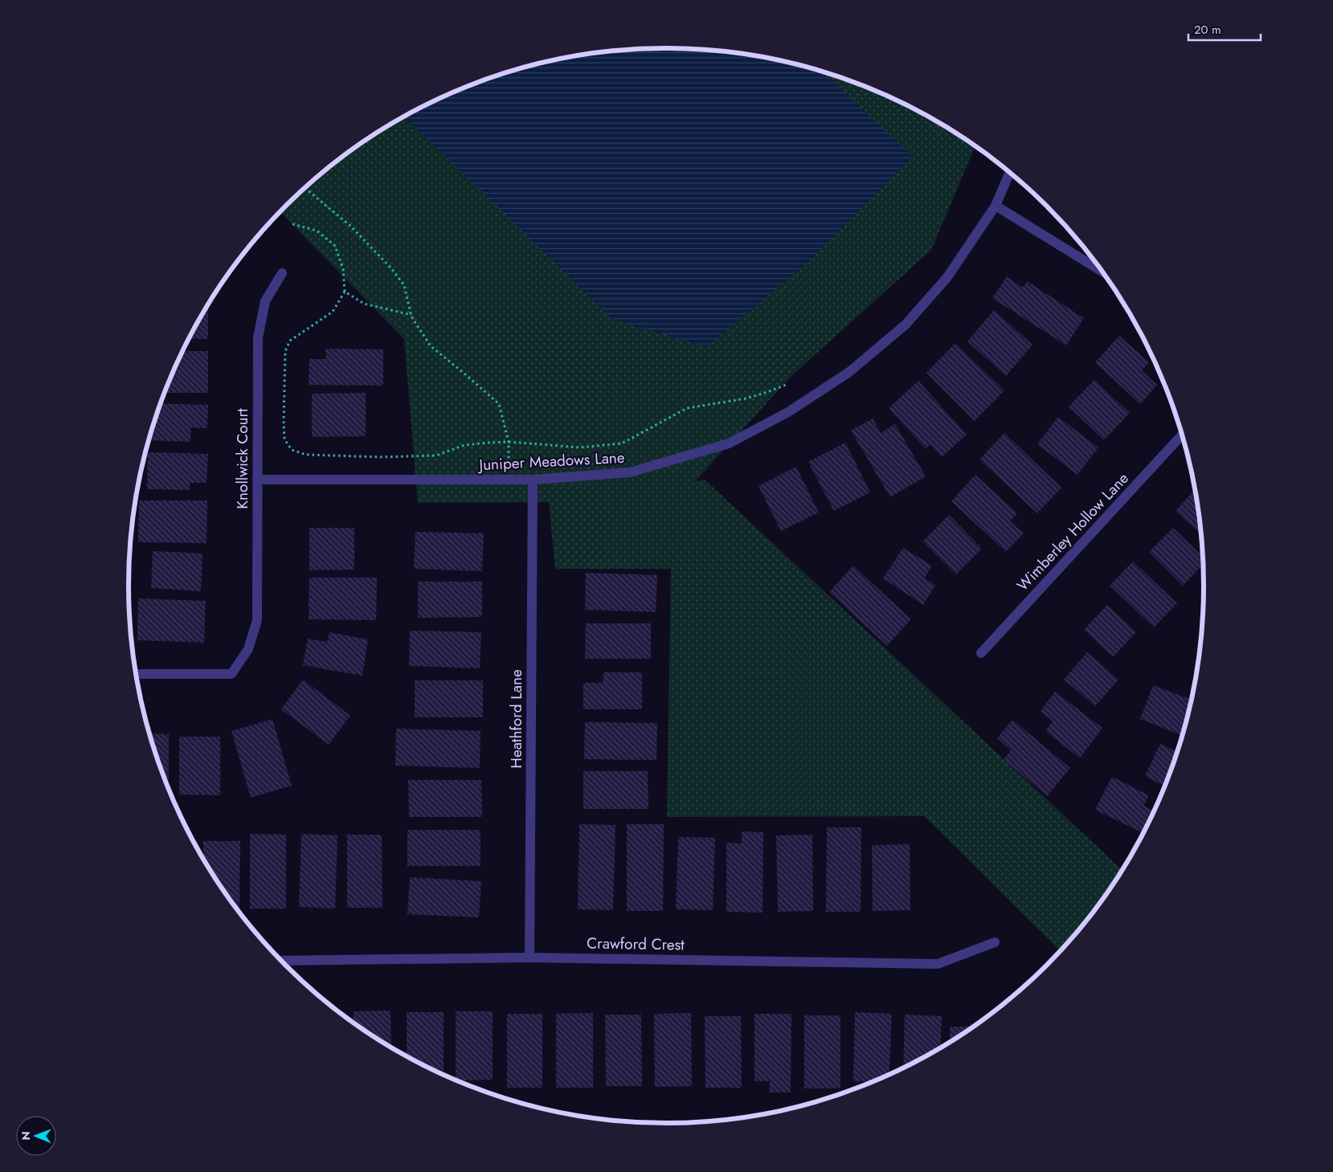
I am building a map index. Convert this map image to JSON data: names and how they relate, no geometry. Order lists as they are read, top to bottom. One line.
{"streets":{"street":["Knollwick Court","Juniper Meadows Lane","Wimberley Hollow Lane","Heathford Lane","Crawford Crest"]},"crossings":[["Knollwick Court","Juniper Meadows Lane"],["Juniper Meadows Lane","Heathford Lane"],["Heathford Lane","Crawford Crest"]],"scale_bar":"20 m","north":"left"}
